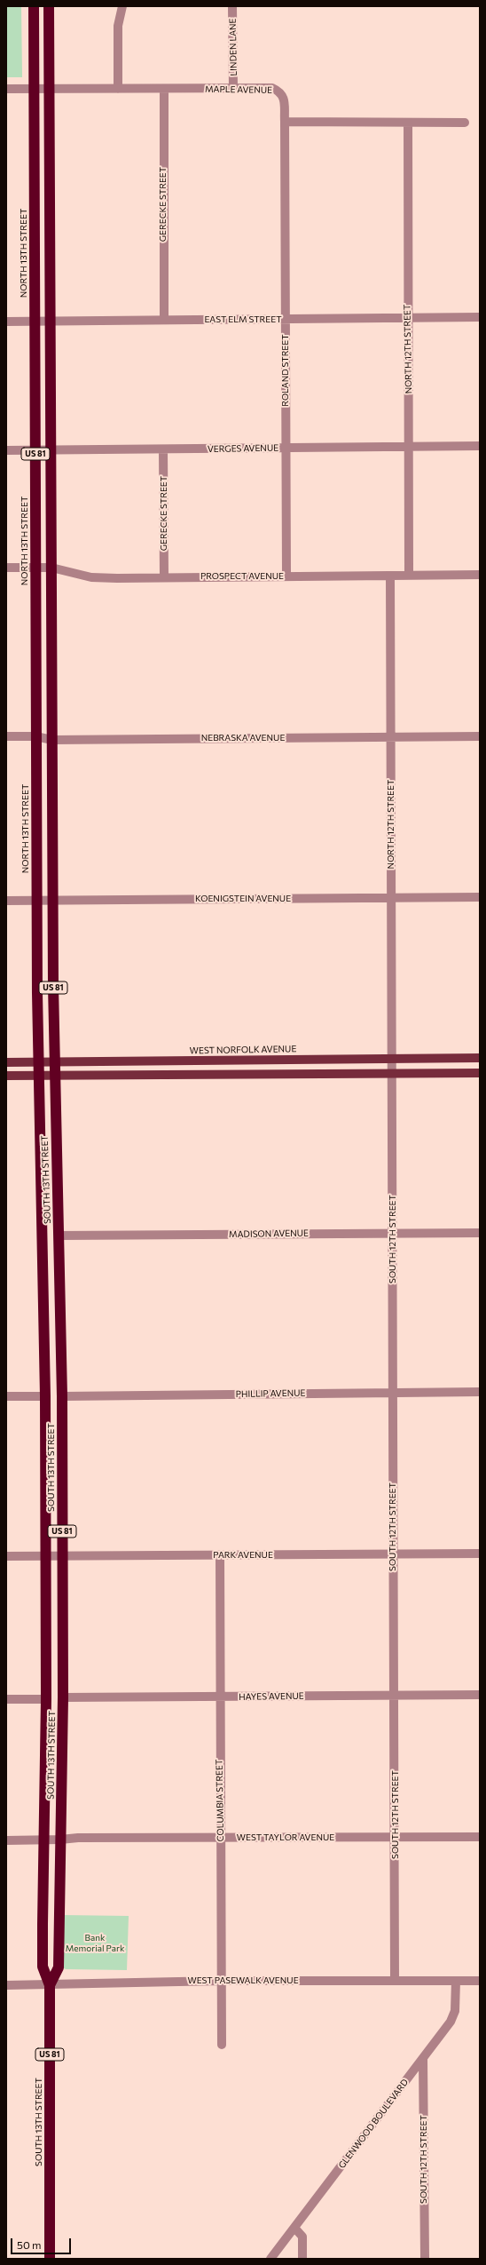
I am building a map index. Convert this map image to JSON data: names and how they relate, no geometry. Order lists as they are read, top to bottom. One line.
{"streets":{"highway":["NORTH 13TH STREET","US 81","SOUTH 13TH STREET"],"main road":["WEST NORFOLK AVENUE"],"street":["LINDEN LANE","MAPLE AVENUE","GERECKE STREET","EAST ELM STREET","NORTH 12TH STREET","ROLAND STREET","VERGES AVENUE","PROSPECT AVENUE","NEBRASKA AVENUE","KOENIGSTEIN AVENUE","MADISON AVENUE","SOUTH 12TH STREET","PHILLIP AVENUE","PARK AVENUE","HAYES AVENUE","COLUMBIA STREET","WEST TAYLOR AVENUE","WEST PASEWALK AVENUE","GLENWOOD BOULEVARD"]},"crossings":[["LINDEN LANE","MAPLE AVENUE"],["MAPLE AVENUE","GERECKE STREET"],["MAPLE AVENUE","NORTH 13TH STREET"],["MAPLE AVENUE","ROLAND STREET"],["MAPLE AVENUE","US 81"],["GERECKE STREET","EAST ELM STREET"],["GERECKE STREET","VERGES AVENUE"],["GERECKE STREET","PROSPECT AVENUE"],["NORTH 13TH STREET","EAST ELM STREET"],["NORTH 13TH STREET","VERGES AVENUE"],["NORTH 13TH STREET","PROSPECT AVENUE"],["NORTH 13TH STREET","NEBRASKA AVENUE"],["NORTH 13TH STREET","KOENIGSTEIN AVENUE"],["NORTH 13TH STREET","WEST NORFOLK AVENUE"],["NORTH 13TH STREET","SOUTH 13TH STREET"],["EAST ELM STREET","NORTH 12TH STREET"],["EAST ELM STREET","ROLAND STREET"],["EAST ELM STREET","US 81"],["NORTH 12TH STREET","VERGES AVENUE"],["NORTH 12TH STREET","PROSPECT AVENUE"],["NORTH 12TH STREET","NEBRASKA AVENUE"],["NORTH 12TH STREET","KOENIGSTEIN AVENUE"],["NORTH 12TH STREET","WEST NORFOLK AVENUE"],["NORTH 12TH STREET","SOUTH 12TH STREET"],["ROLAND STREET","VERGES AVENUE"],["ROLAND STREET","PROSPECT AVENUE"],["VERGES AVENUE","US 81"],["US 81","PROSPECT AVENUE"],["US 81","NEBRASKA AVENUE"],["US 81","KOENIGSTEIN AVENUE"],["US 81","WEST NORFOLK AVENUE"],["US 81","SOUTH 13TH STREET"],["SOUTH 13TH STREET","MADISON AVENUE"],["SOUTH 13TH STREET","PHILLIP AVENUE"],["SOUTH 13TH STREET","PARK AVENUE"],["SOUTH 13TH STREET","HAYES AVENUE"],["SOUTH 13TH STREET","WEST TAYLOR AVENUE"],["SOUTH 13TH STREET","WEST PASEWALK AVENUE"],["MADISON AVENUE","SOUTH 12TH STREET"],["SOUTH 12TH STREET","PHILLIP AVENUE"],["SOUTH 12TH STREET","PARK AVENUE"],["SOUTH 12TH STREET","HAYES AVENUE"],["SOUTH 12TH STREET","WEST TAYLOR AVENUE"],["SOUTH 12TH STREET","WEST PASEWALK AVENUE"],["SOUTH 12TH STREET","GLENWOOD BOULEVARD"],["PARK AVENUE","COLUMBIA STREET"],["HAYES AVENUE","COLUMBIA STREET"],["COLUMBIA STREET","WEST TAYLOR AVENUE"],["COLUMBIA STREET","WEST PASEWALK AVENUE"],["WEST PASEWALK AVENUE","GLENWOOD BOULEVARD"]],"parks":["Bank Memorial Park"],"scale_bar":"50 m"}
